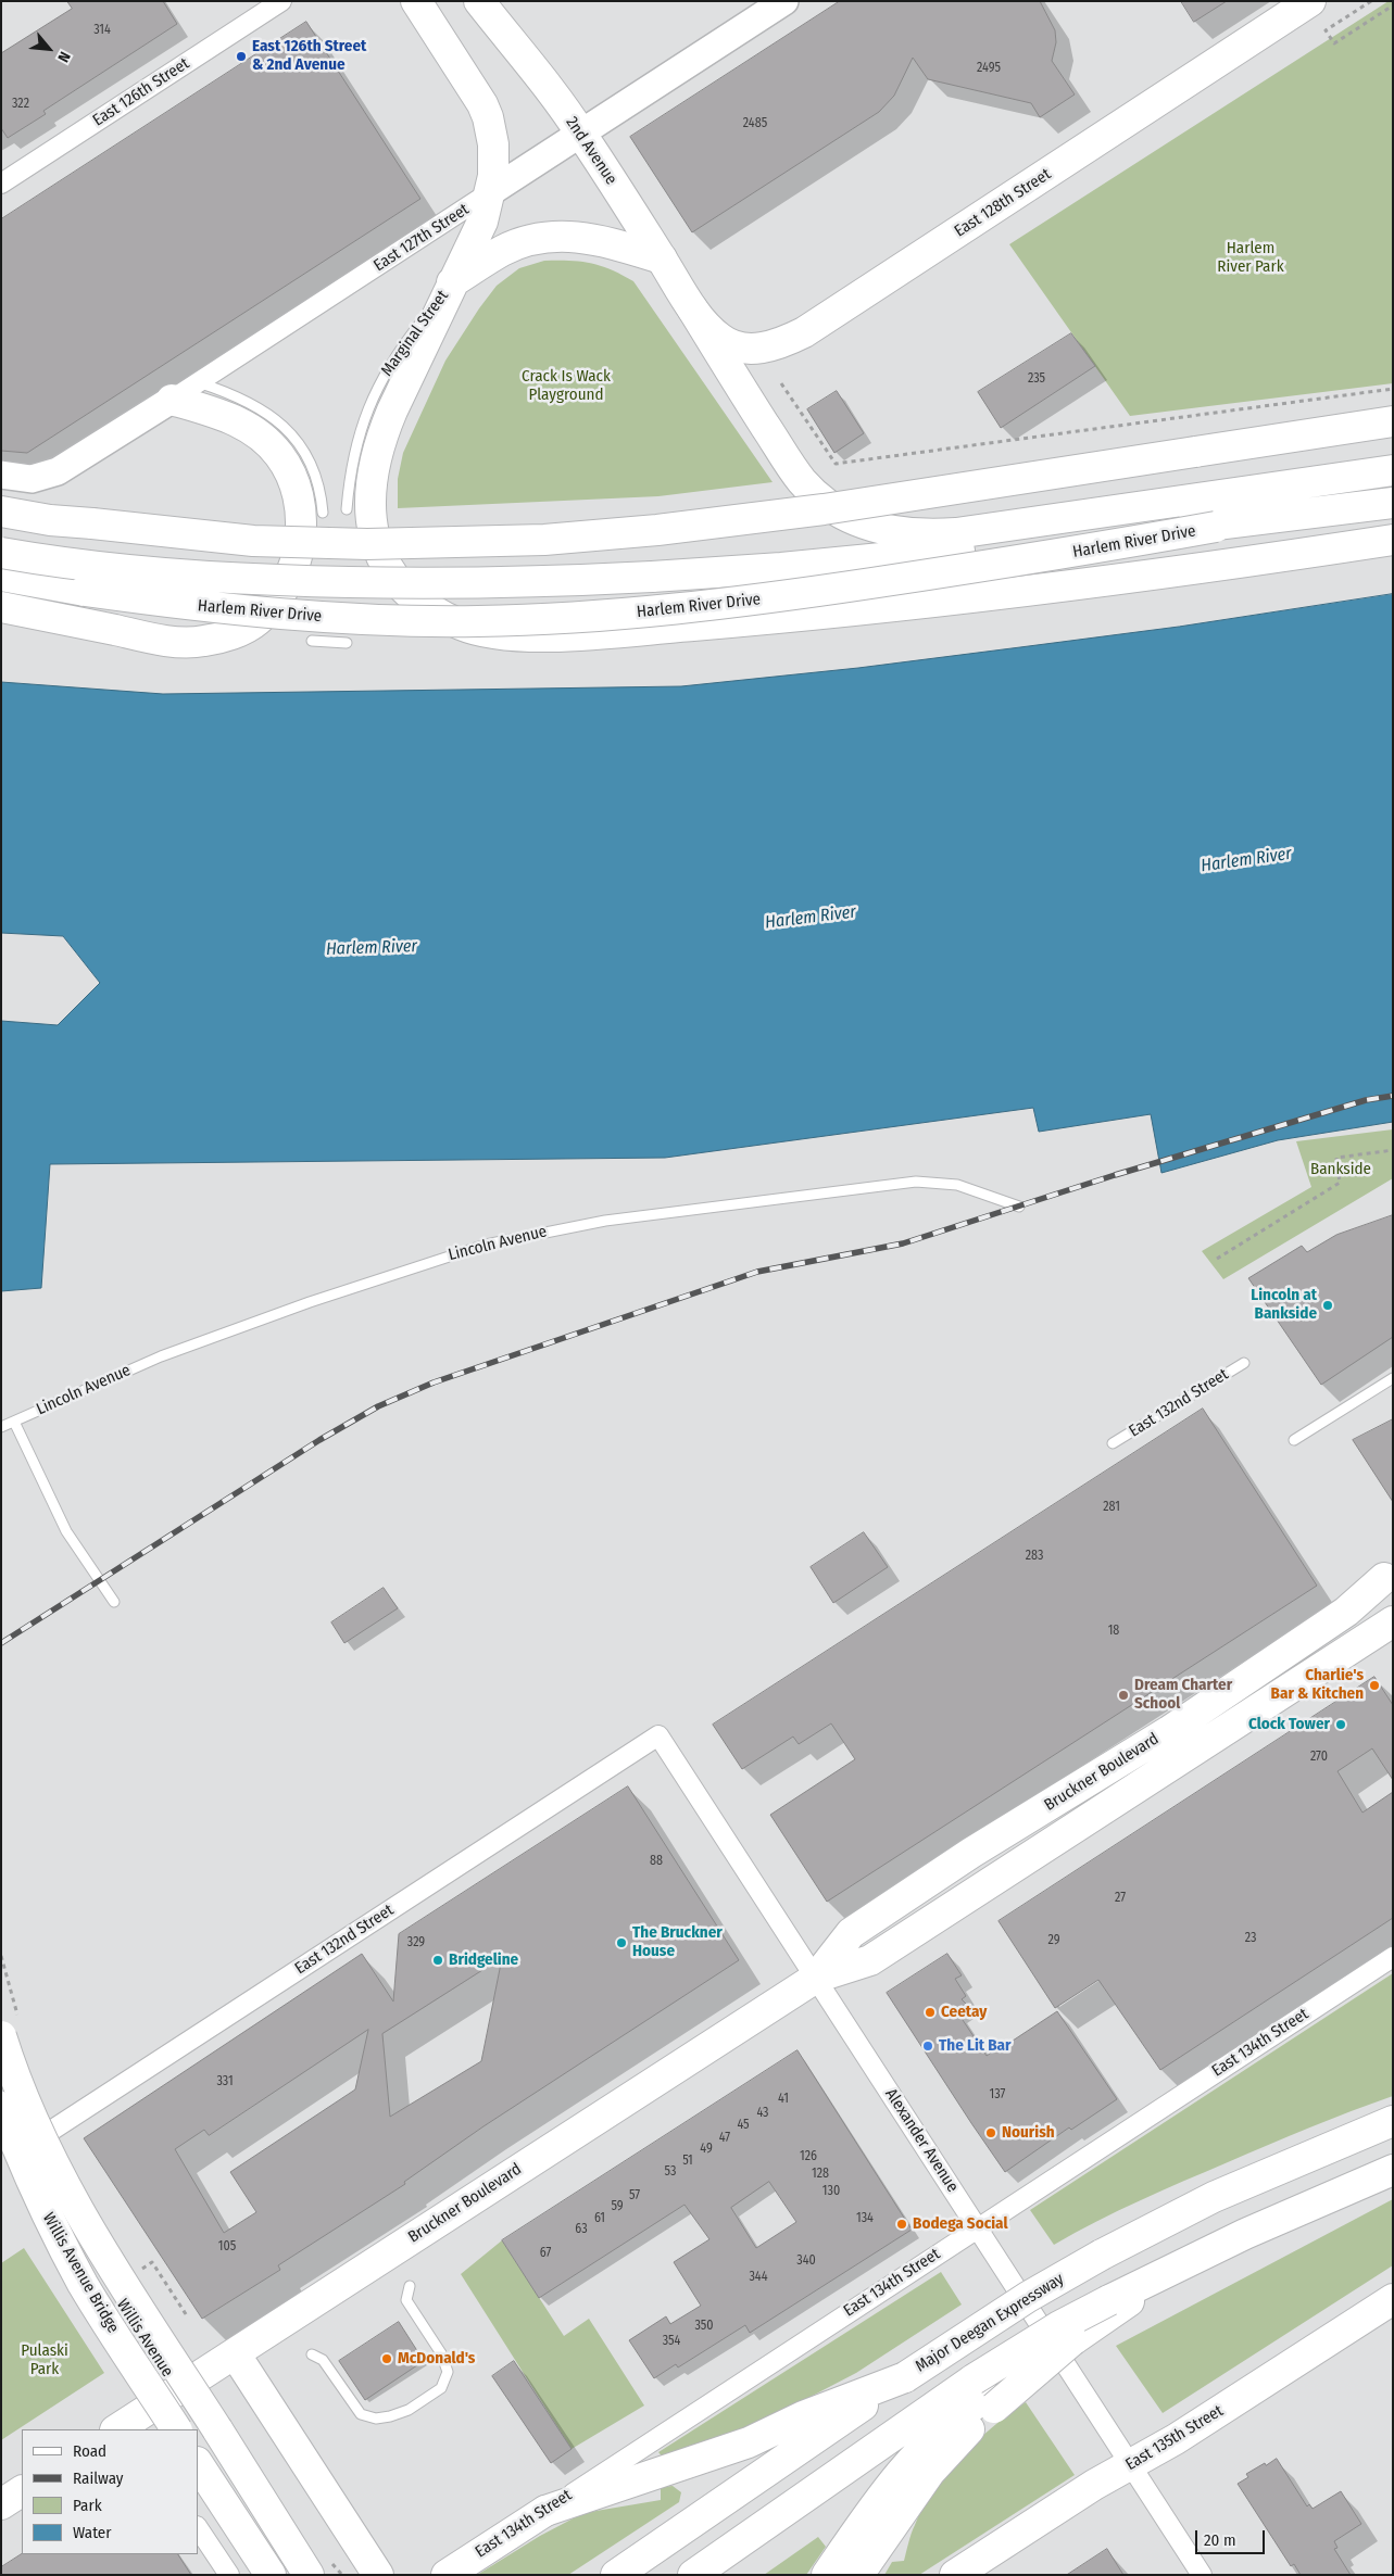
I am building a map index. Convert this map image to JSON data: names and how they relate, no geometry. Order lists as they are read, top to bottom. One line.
{"streets":{"main road":["2nd Avenue","East 128th Street","East 127th Street","Harlem River Drive","Bruckner Boulevard","East 134th Street","Willis Avenue Bridge","Major Deegan Expressway","East 135th Street"],"street":["East 126th Street","East 132nd Street","Alexander Avenue","Willis Avenue"],"lane":["Marginal Street","Lincoln Avenue"]},"crossings":[["2nd Avenue","East 128th Street"],["2nd Avenue","East 127th Street"],["East 132nd Street","Alexander Avenue"],["East 132nd Street","Willis Avenue"],["Bruckner Boulevard","Alexander Avenue"],["Bruckner Boulevard","Willis Avenue"],["East 134th Street","Alexander Avenue"],["Alexander Avenue","East 135th Street"]],"water":["Harlem River"],"parks":["Harlem River Park","Crack Is Wack Playground","Bankside","Pulaski Park"],"places":["East 126th Street & 2nd Avenue","Lincoln at Bankside","Charlie's Bar & Kitchen","Dream Charter School","Clock Tower","The Bruckner House","Bridgeline","Ceetay","The Lit Bar","Nourish","Bodega Social","McDonald's"],"house_numbers":["314","2495","322","2485","235","281","283","18","270","88","27","23","29","329","331","137","41","43","45","47","49","126","51","53","128","130","57","59","61","134","63","105","67","340","344","350","354"],"legend":["Road","Railway","Park","Water"],"scale_bar":"20 m","north":"bottom right"}
